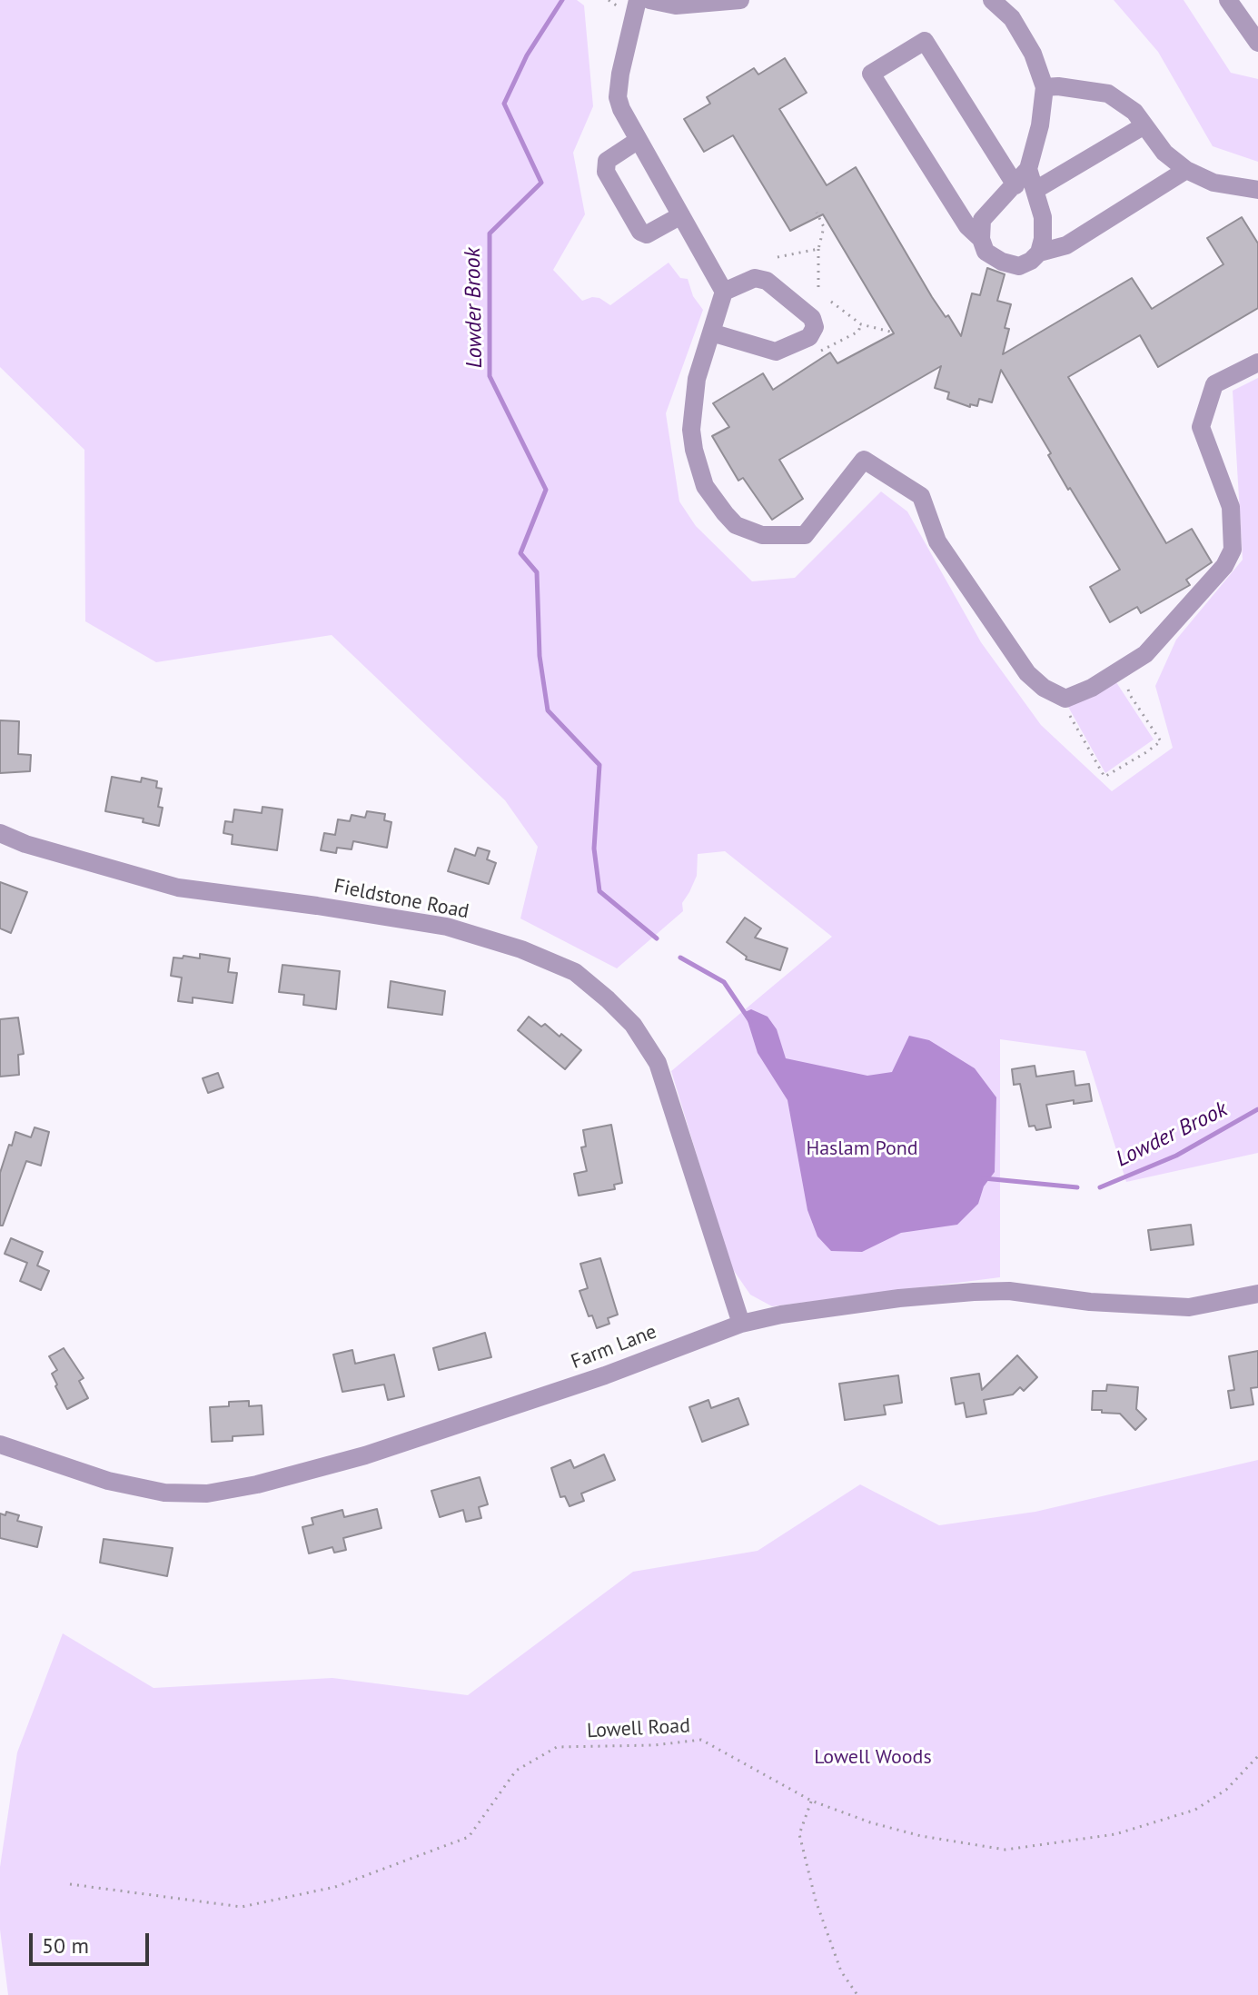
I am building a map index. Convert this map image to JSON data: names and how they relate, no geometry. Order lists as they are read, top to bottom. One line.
{"streets":{"street":["Fieldstone Road","Farm Lane"],"path":["Lowell Road"]},"crossings":[["Fieldstone Road","Farm Lane"]],"water":["Lowder Brook"],"parks":["Haslam Pond","Lowell Woods"],"scale_bar":"50 m"}
